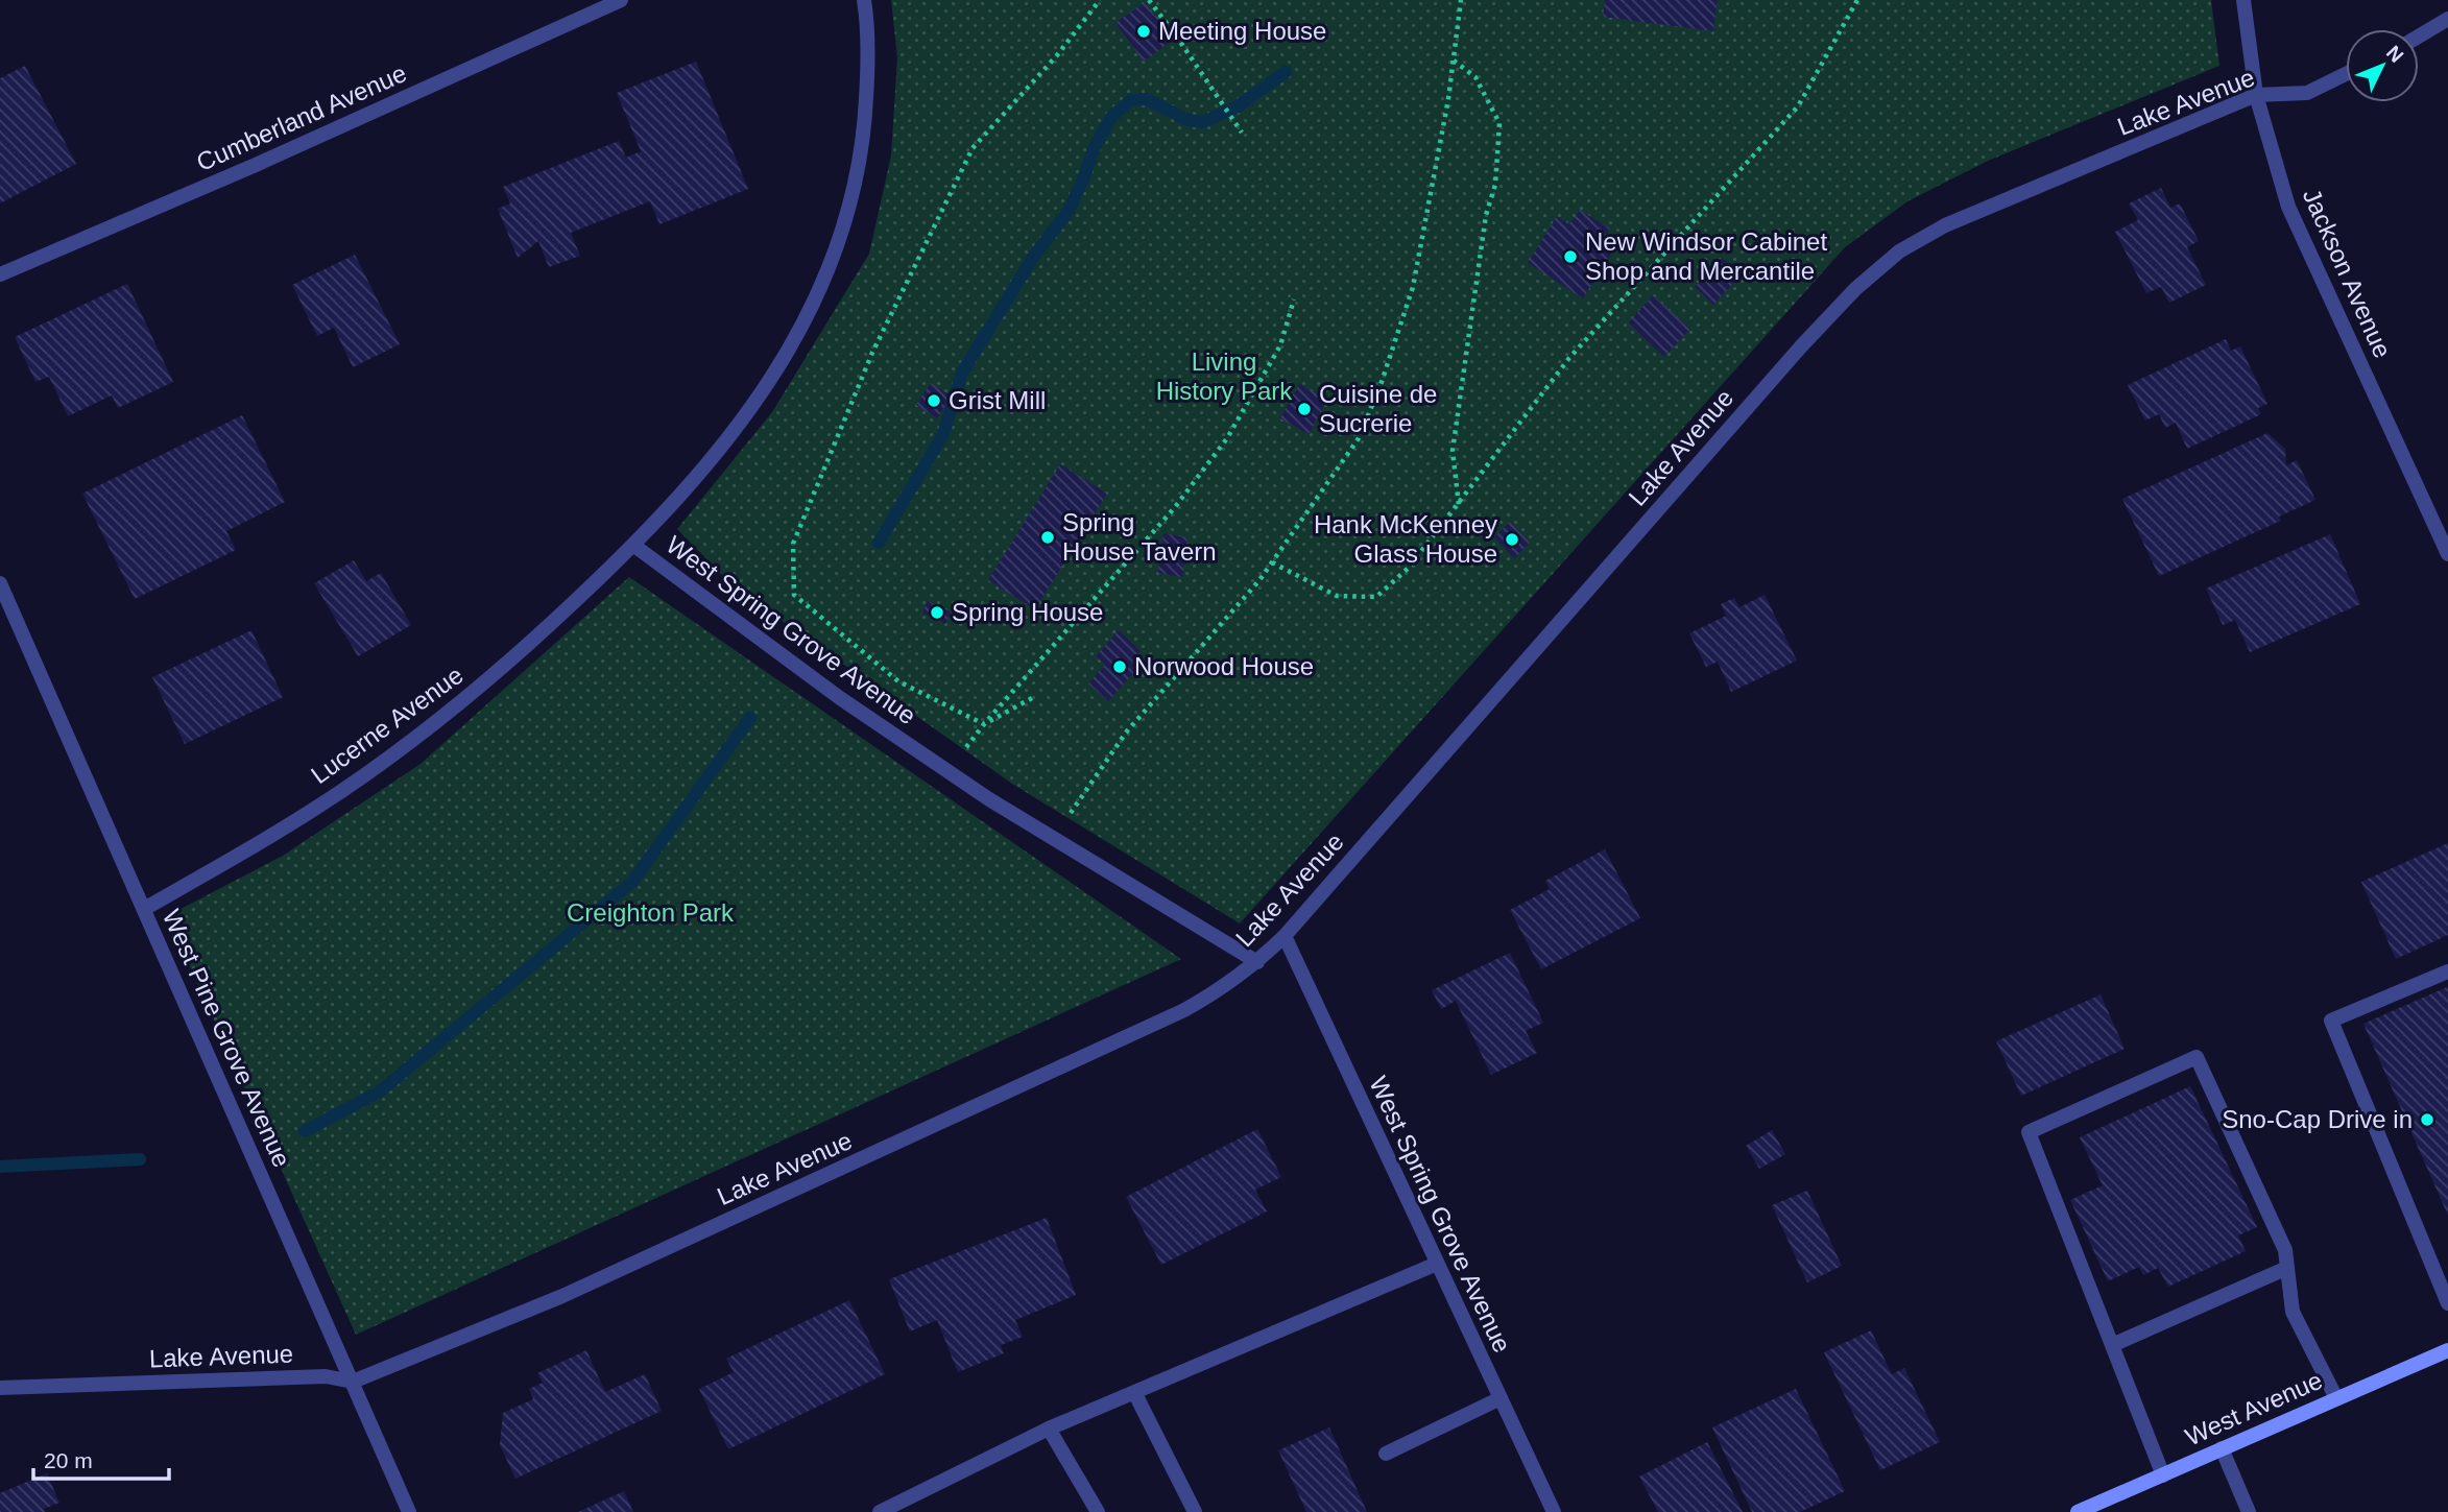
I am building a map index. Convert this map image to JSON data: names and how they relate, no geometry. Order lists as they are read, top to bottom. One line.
{"streets":{"street":["Lake Avenue","Cumberland Avenue","Jackson Avenue","West Spring Grove Avenue","Lucerne Avenue","West Pine Grove Avenue","West Avenue"]},"crossings":[["Lake Avenue","Jackson Avenue"],["Lake Avenue","West Spring Grove Avenue"],["Lake Avenue","West Pine Grove Avenue"],["West Spring Grove Avenue","Lucerne Avenue"],["Lucerne Avenue","West Pine Grove Avenue"]],"parks":["Living History Park","Creighton Park"],"places":["Meeting House","New Windsor Cabinet Shop and Mercantile","Grist Mill","Cuisine de Sucrerie","Spring House Tavern","Hank McKenney Glass House","Spring House","Norwood House","Sno-Cap Drive in"],"scale_bar":"20 m","north":"top right"}
